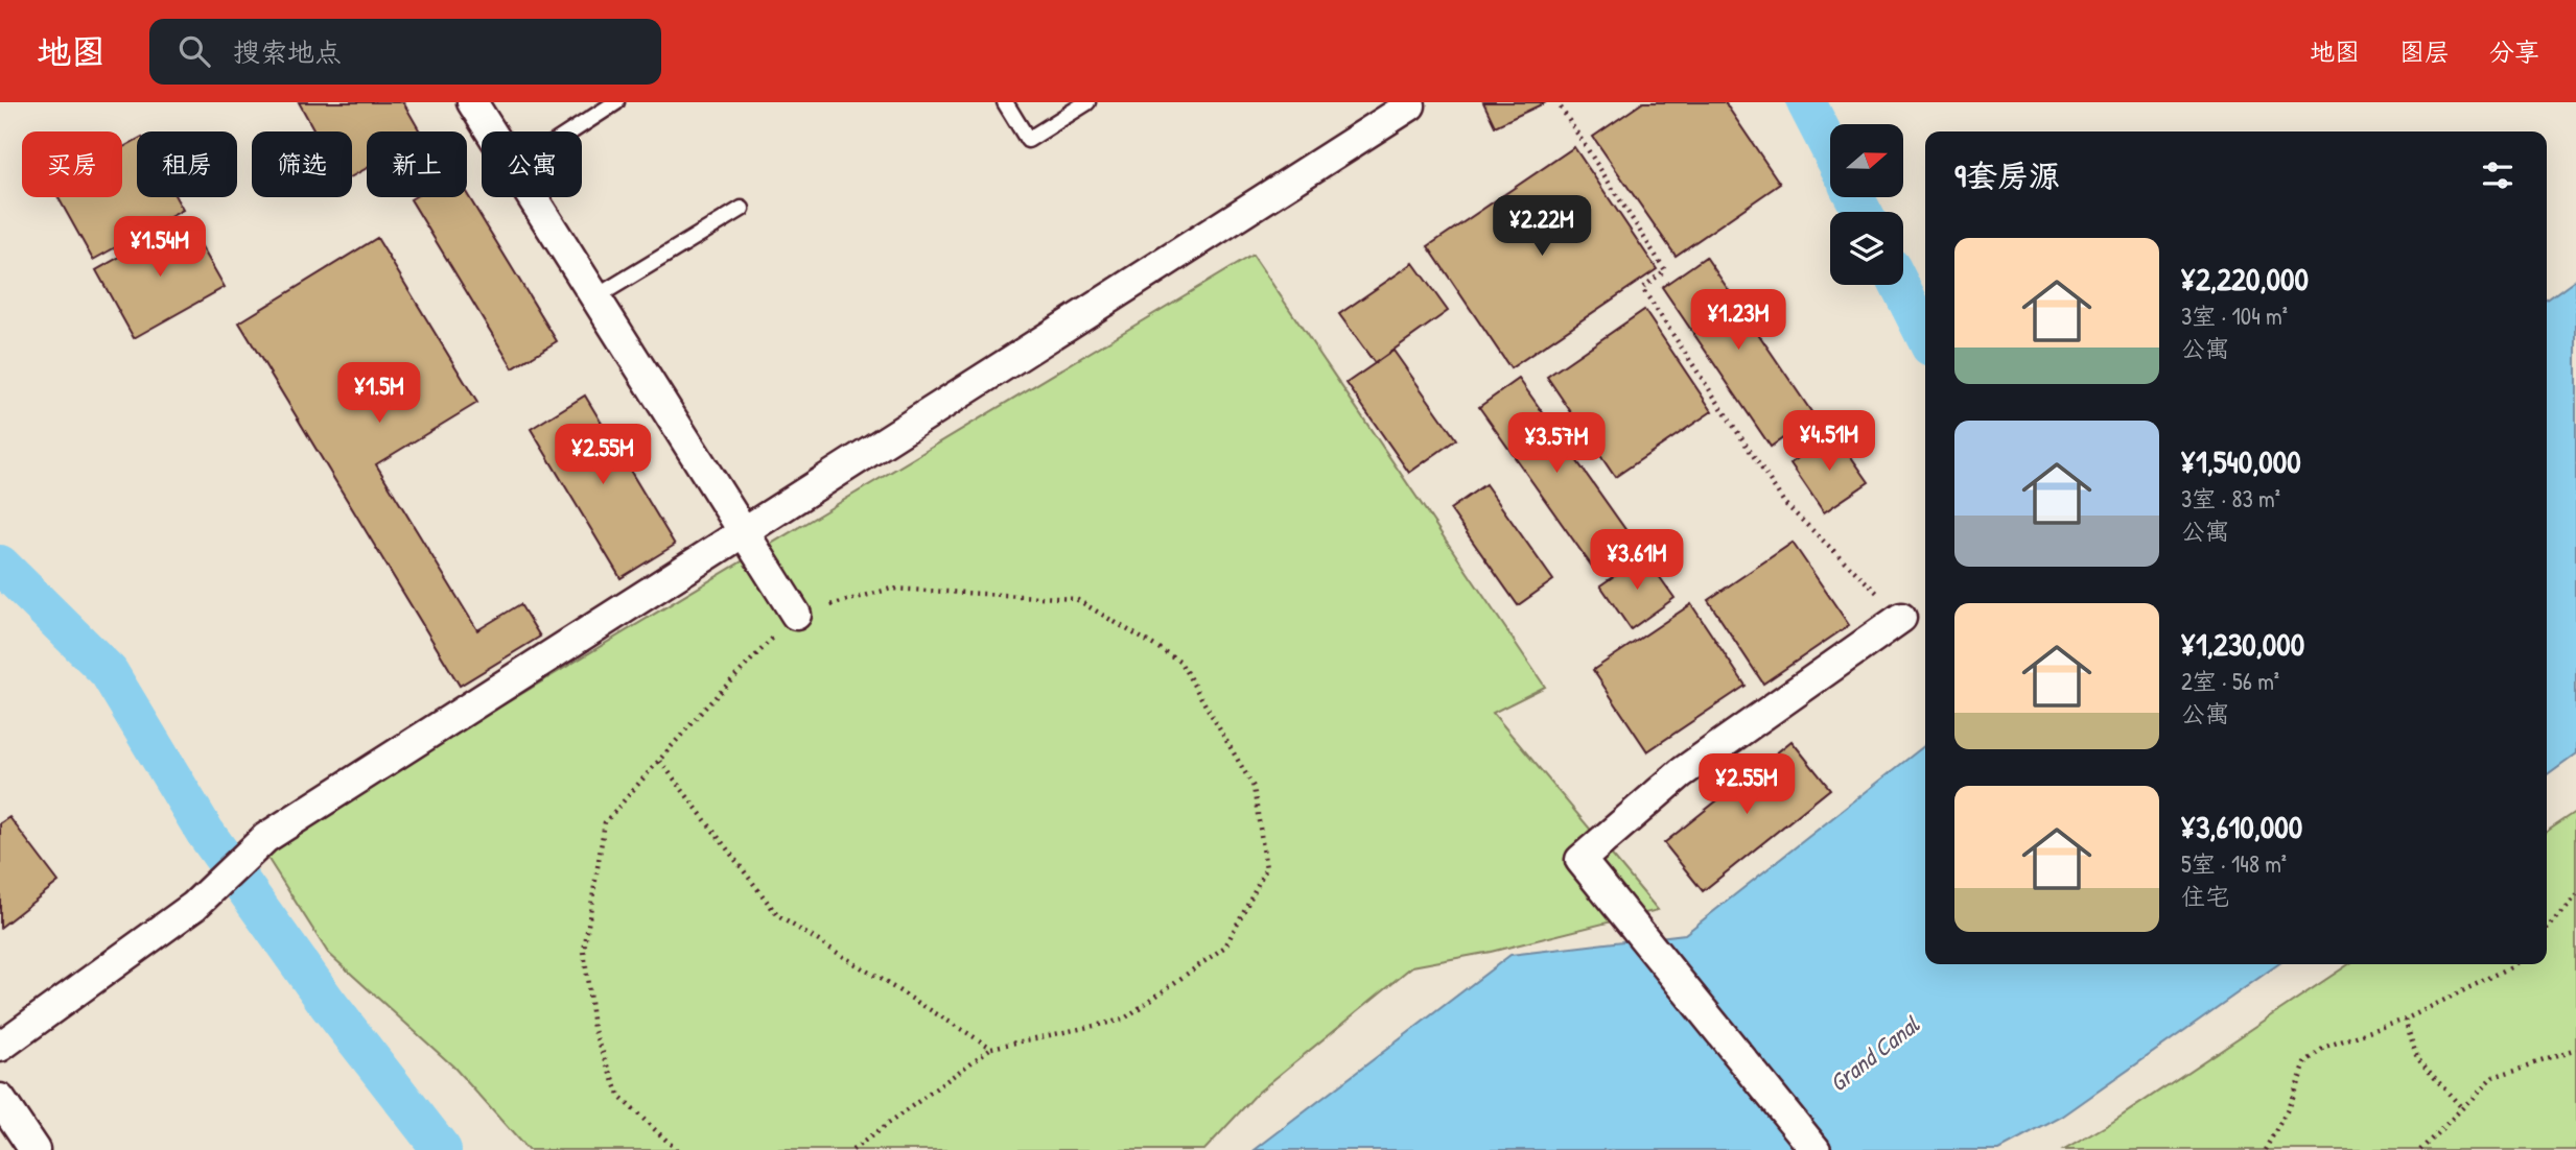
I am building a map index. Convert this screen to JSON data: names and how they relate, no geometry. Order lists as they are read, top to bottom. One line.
{"water":["Grand Canal"],"north":"right","page":{"header":"地图","search":"搜索地点","nav":["地图","图层","分享"],"chip":["买房","租房","筛选","新上","公寓"],"heading":"9套房源","price":["¥2.22M","¥1.54M","¥1.23M","¥1.5M","¥4.51M","¥3.57M","¥2.55M","¥3.61M","¥2.55M"],"list":[{"name":"¥2,220,000","note":"3室 · 104 m² · 公寓"},{"name":"¥1,540,000","note":"3室 · 83 m² · 公寓"},{"name":"¥1,230,000","note":"2室 · 56 m² · 公寓"},{"name":"¥3,610,000","note":"5室 · 148 m² · 住宅"}]}}
